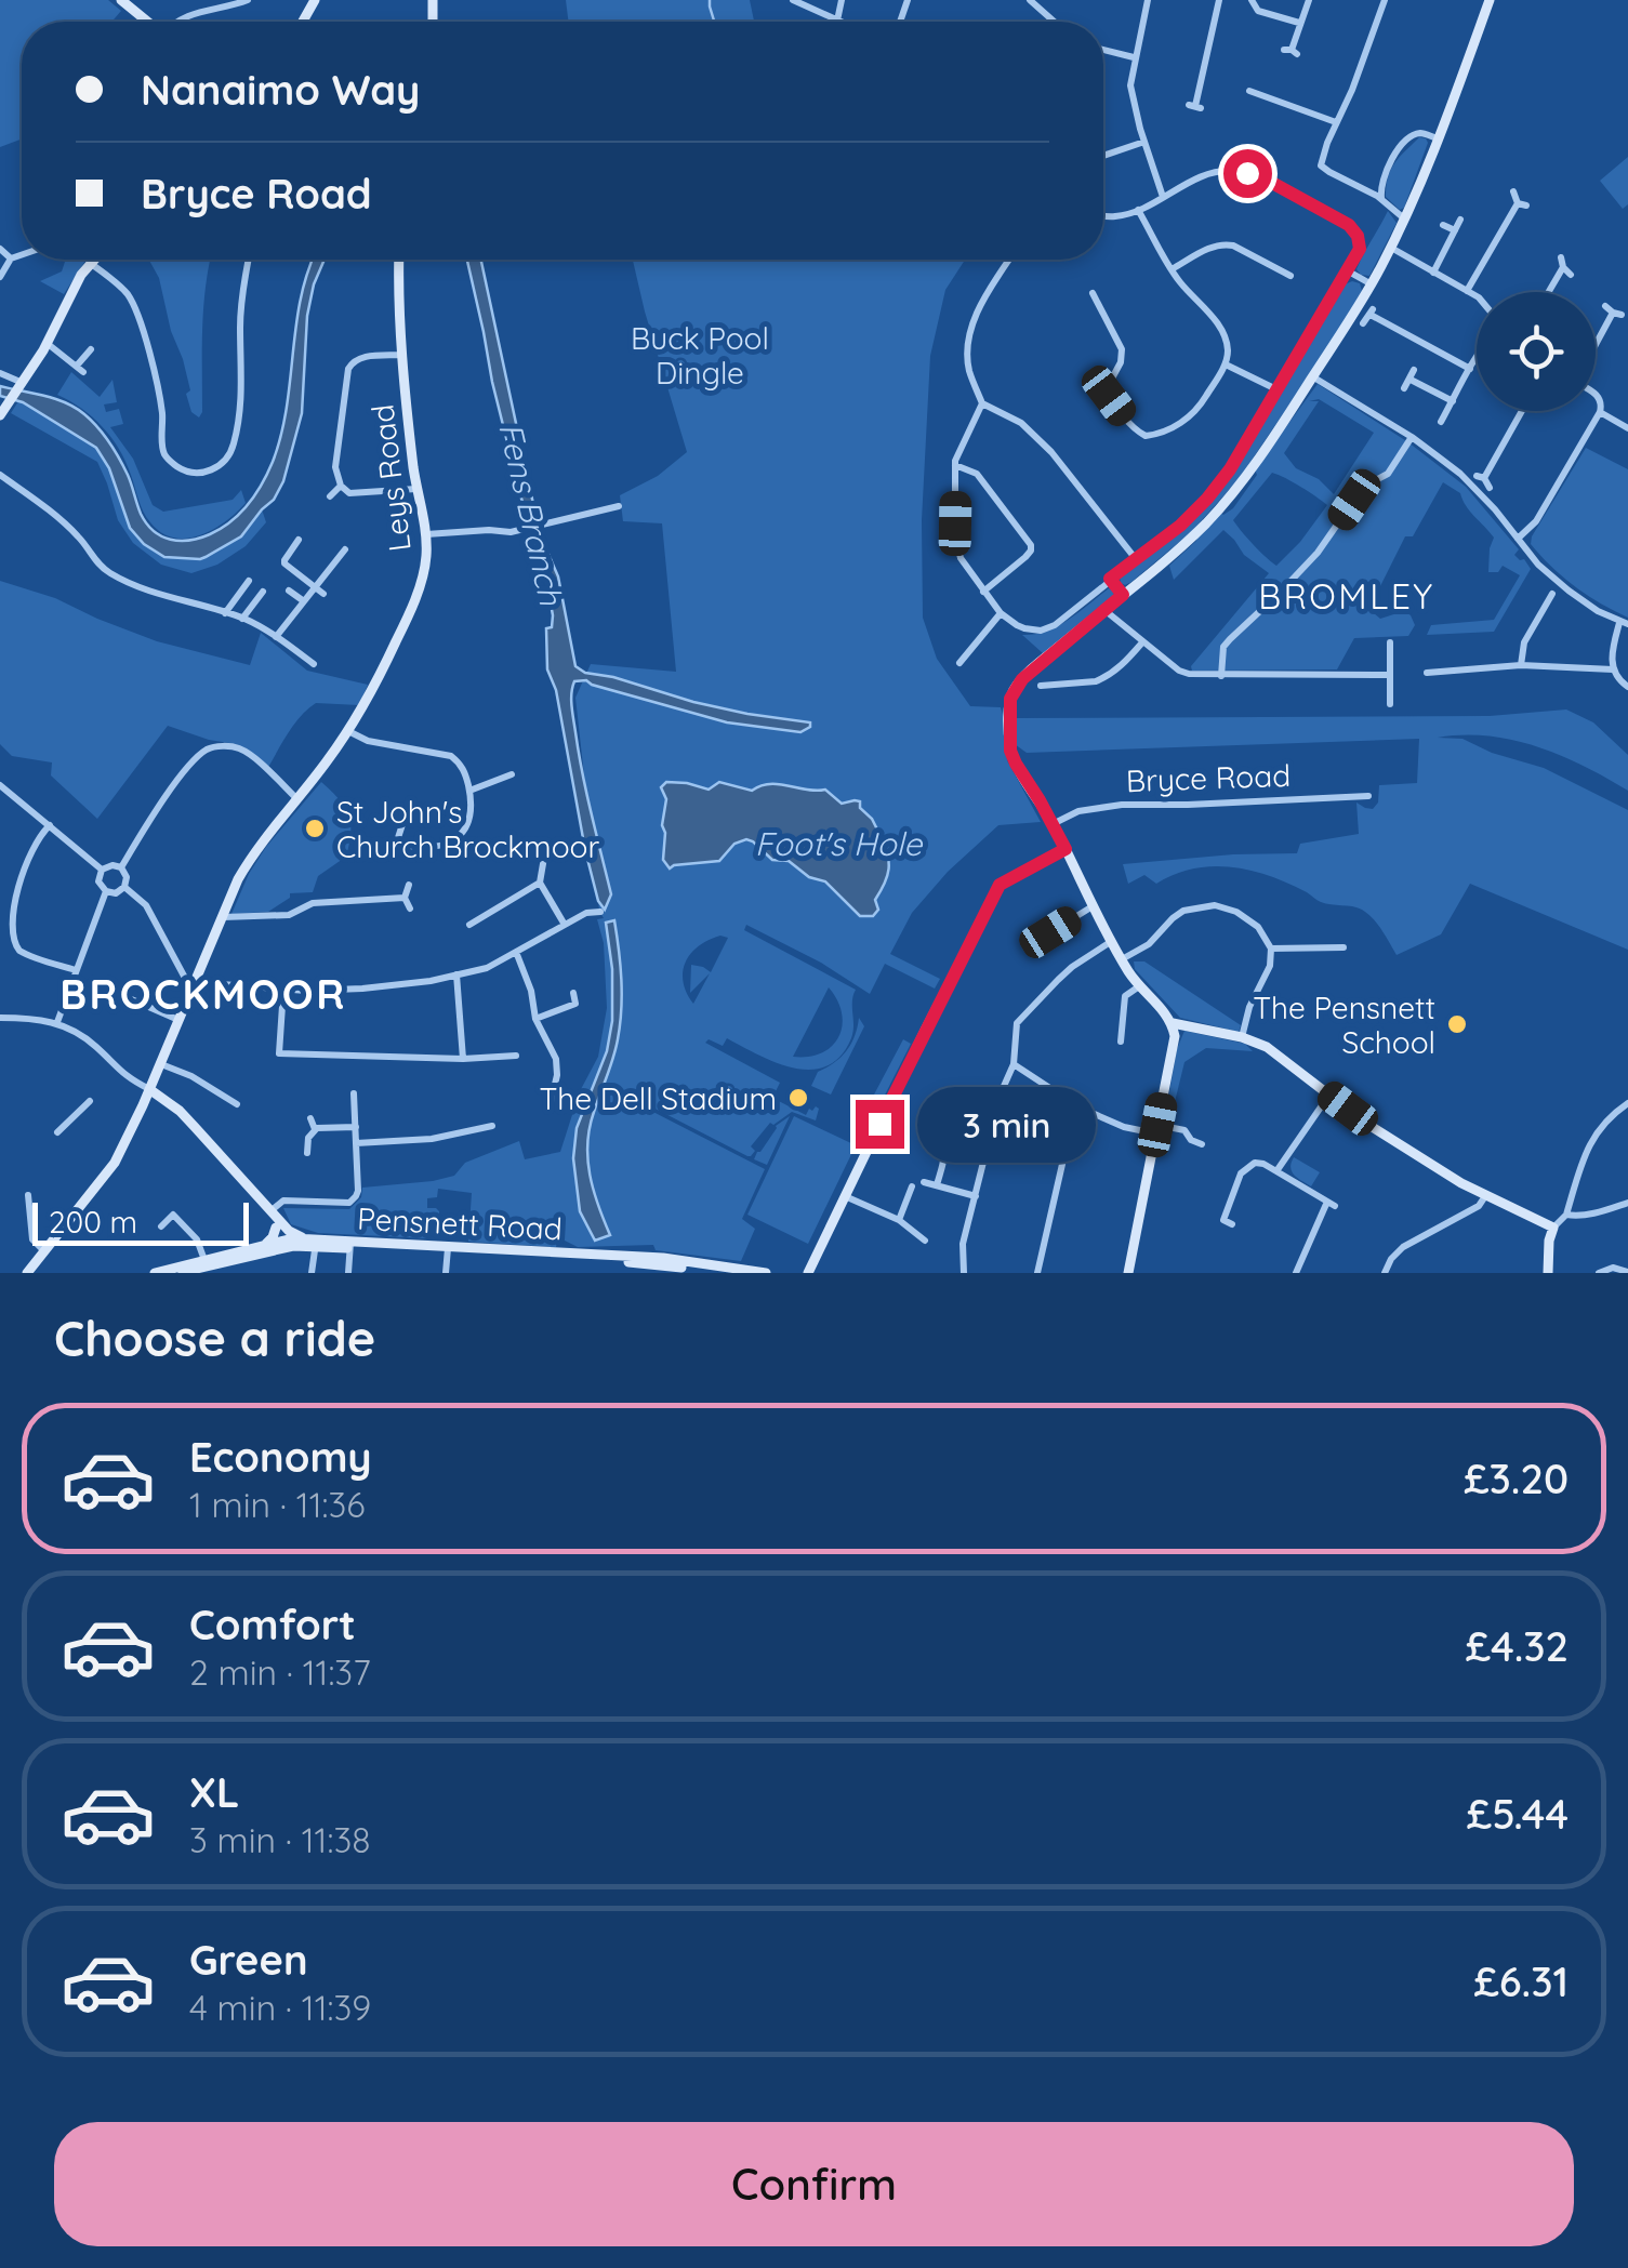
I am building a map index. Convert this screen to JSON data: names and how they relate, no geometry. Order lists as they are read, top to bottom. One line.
{"streets":{"street":["Leys Road","Bryce Road","Pensnett Road"]},"districts":["BROMLEY","BROCKMOOR"],"water":["Fens Branch","Foot's Hole"],"parks":["Buck Pool Dingle"],"places":["St John's Church Brockmoor","The Pensnett School","The Dell Stadium"],"scale_bar":"200 m","page":{"banner":["Nanaimo Way","Bryce Road"],"bubble":"3 min","scale":"200 m","heading":"Choose a ride","list":[{"name":"Economy","note":"1 min · 11:36","value":"£3.20"},{"name":"Comfort","note":"2 min · 11:37","value":"£4.32"},{"name":"XL","note":"3 min · 11:38","value":"£5.44"},{"name":"Green","note":"4 min · 11:39","value":"£6.31"}],"buttons":"Confirm"}}
